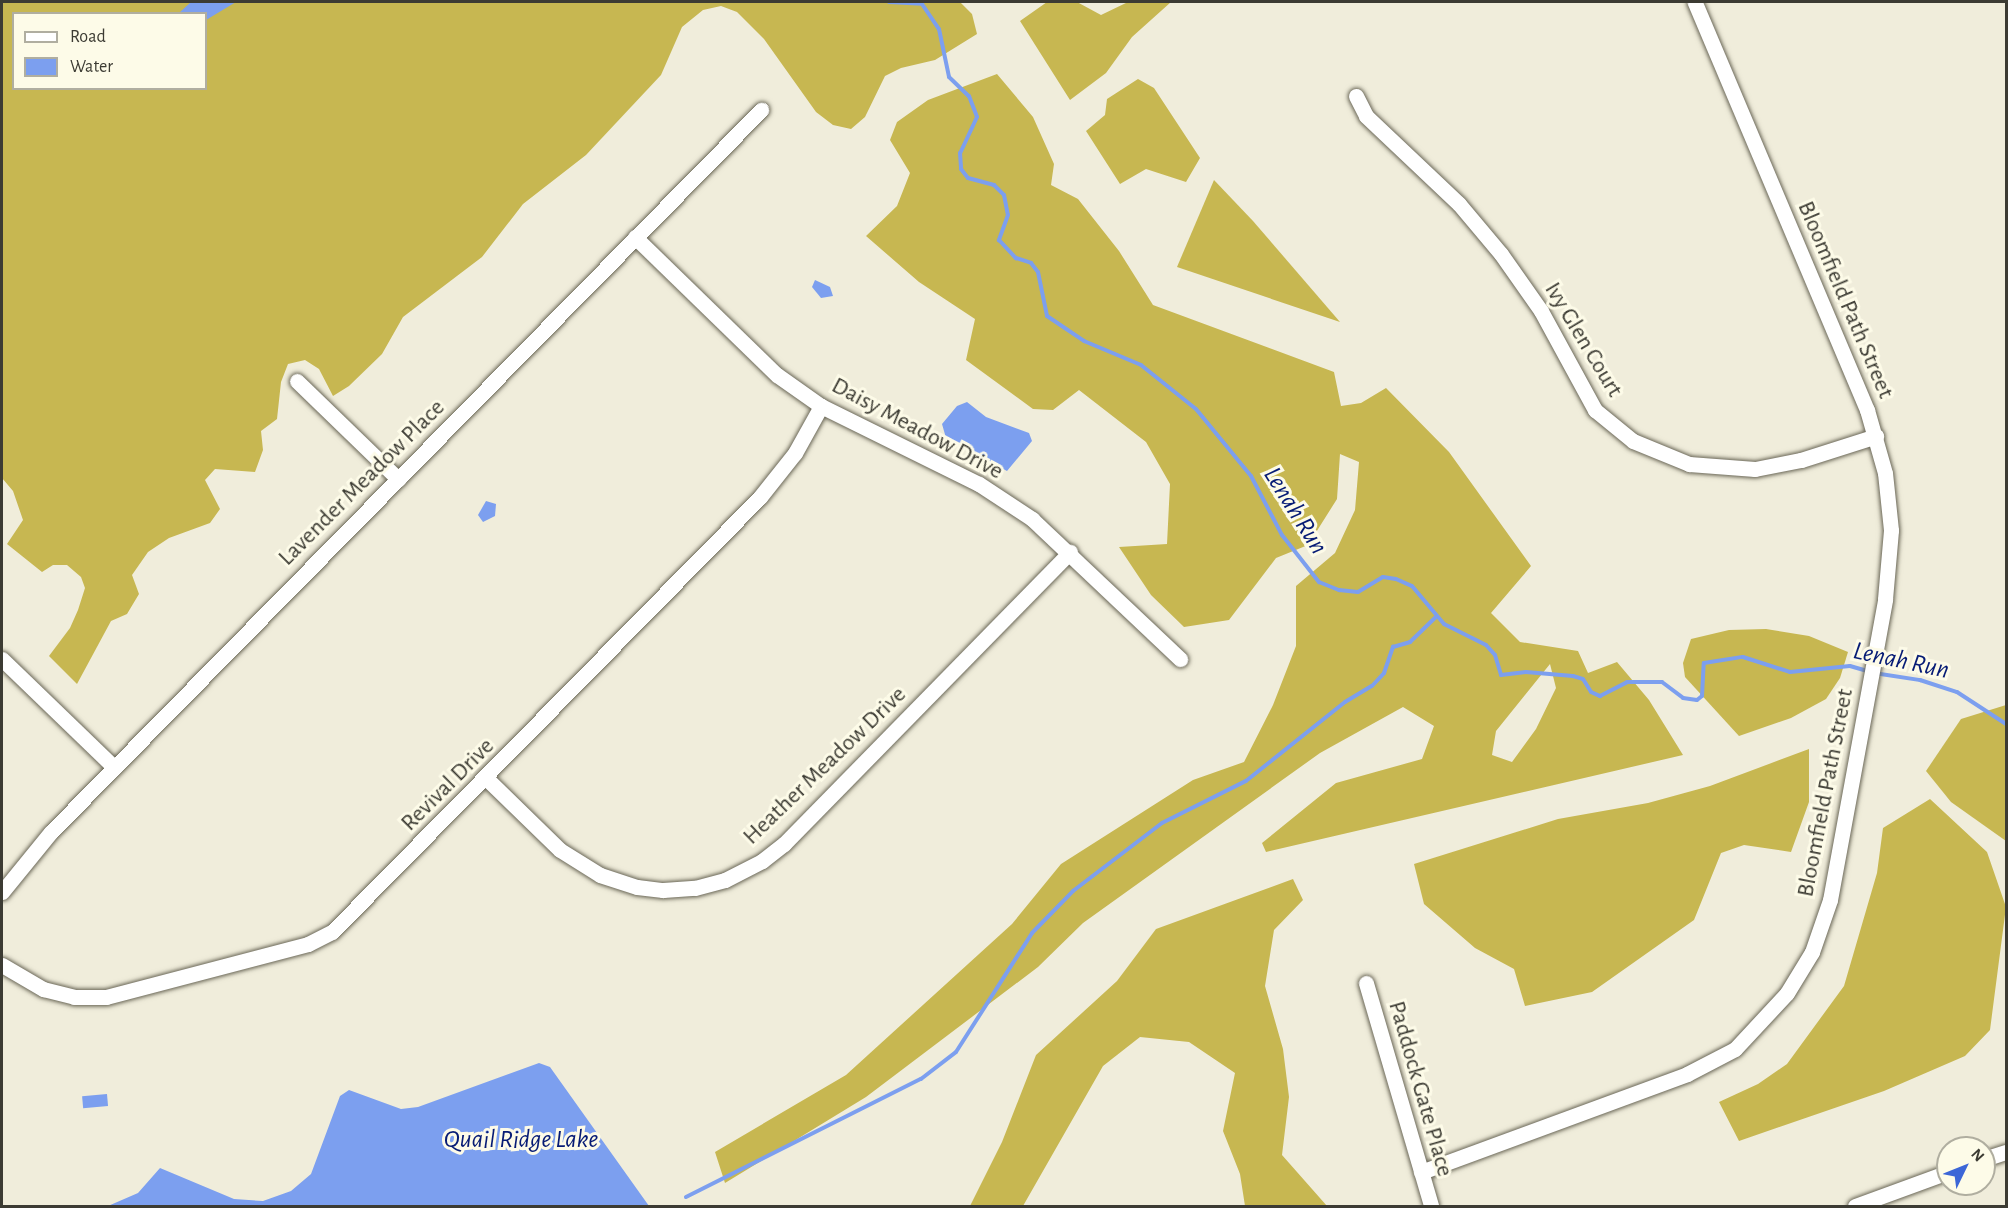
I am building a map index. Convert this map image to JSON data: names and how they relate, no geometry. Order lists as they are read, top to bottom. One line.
{"streets":{"street":["Bloomfield Path Street","Ivy Glen Court","Daisy Meadow Drive","Lavender Meadow Place","Heather Meadow Drive","Revival Drive","Paddock Gate Place"]},"crossings":[["Bloomfield Path Street","Ivy Glen Court"],["Bloomfield Path Street","Paddock Gate Place"],["Daisy Meadow Drive","Lavender Meadow Place"],["Daisy Meadow Drive","Heather Meadow Drive"],["Daisy Meadow Drive","Revival Drive"],["Heather Meadow Drive","Revival Drive"]],"water":["Lenah Run","Quail Ridge Lake"],"legend":["Road","Water"],"north":"top right"}
